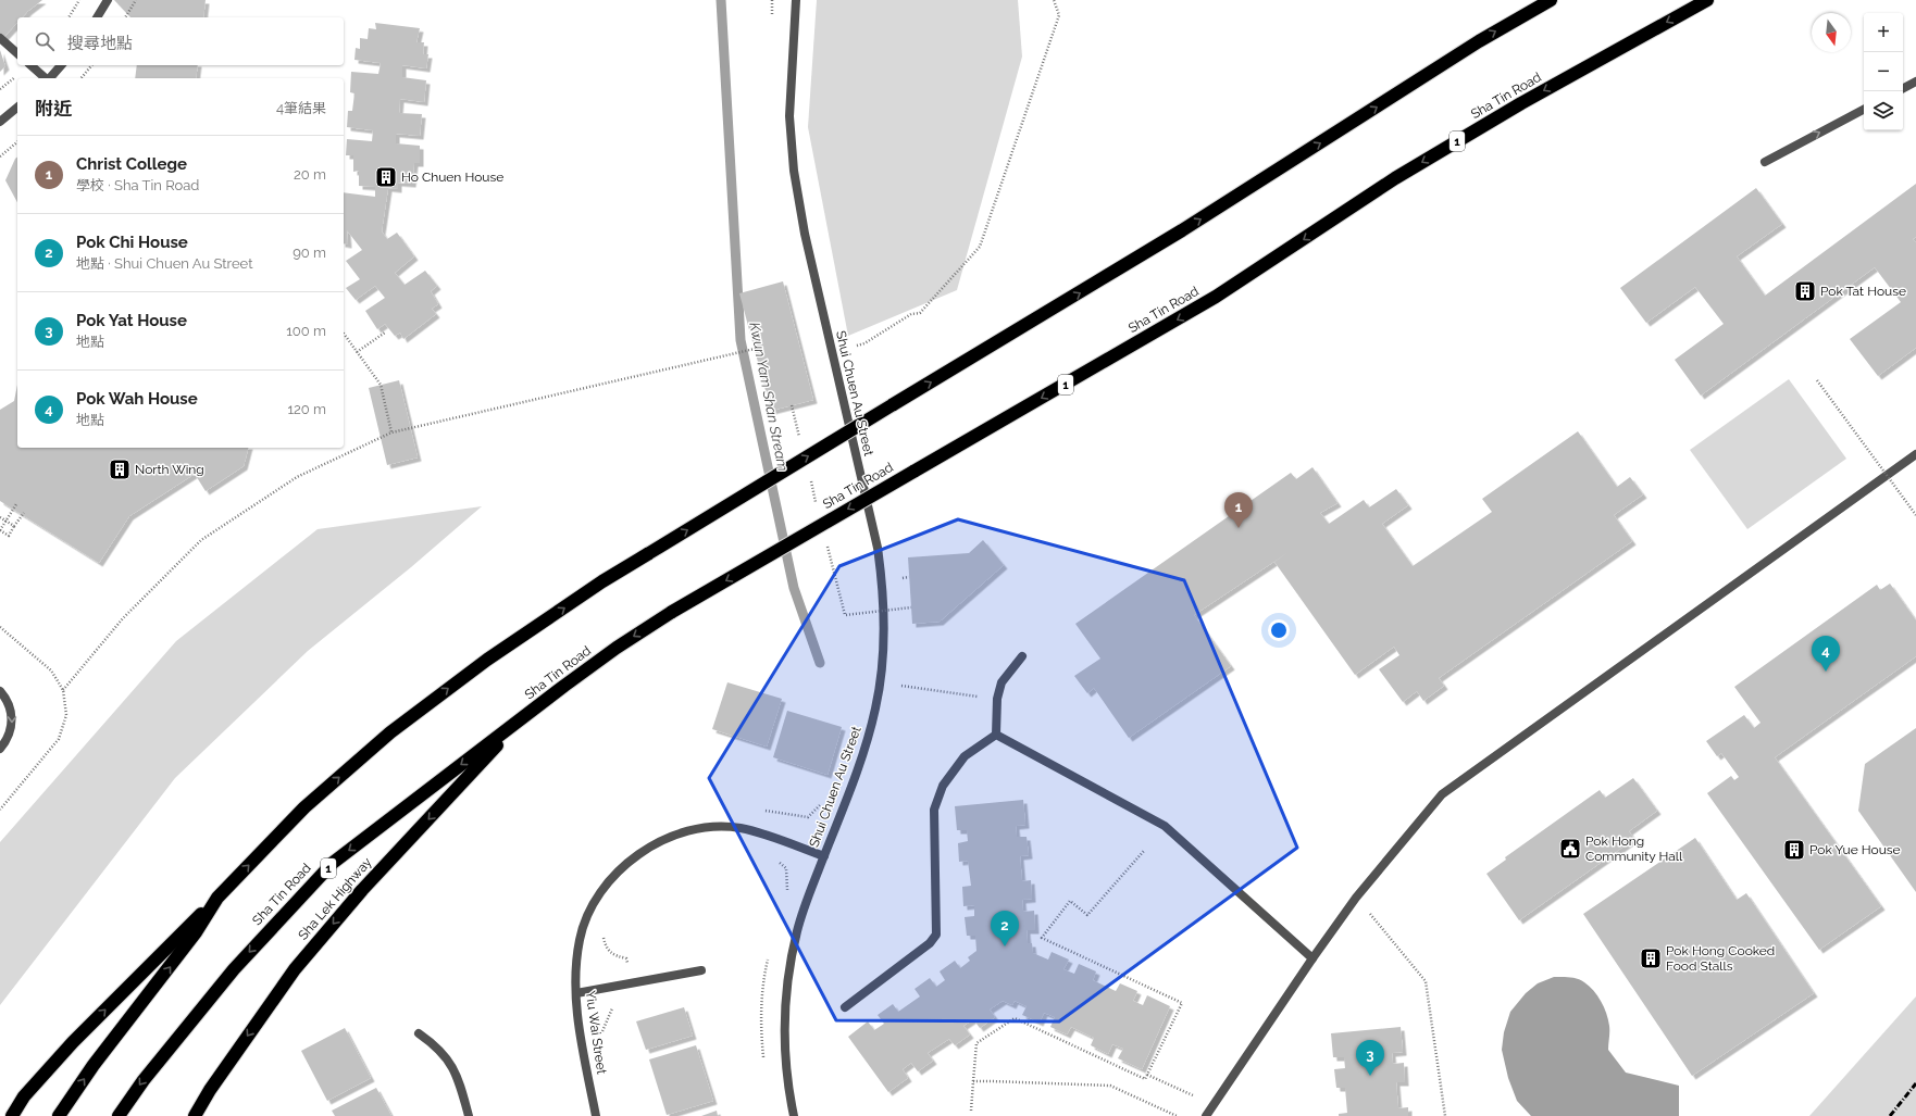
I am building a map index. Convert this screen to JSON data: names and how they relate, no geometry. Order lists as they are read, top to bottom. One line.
{"streets":{"highway":["Sha Tin Road","1","Sha Lek Highway"],"street":["Shui Chuen Au Street","Yiu Wai Street"]},"crossings":[["Sha Tin Road","Sha Lek Highway"],["Shui Chuen Au Street","Yiu Wai Street"]],"water":["Kwun Yam Shan Stream"],"places":{"building":["Ho Chuen House","Pok Tat House","North Wing","Pok Yue House","Pok Hong Cooked Food Stalls"],"public building":["Pok Hong Community Hall"]},"north":"bottom","page":{"map_buttons":["+","−"],"search":"搜尋地點","heading":["附近","4筆結果"],"list":[{"mark":"1","name":"Christ College","note":"學校 · Sha Tin Road","value":"20 m"},{"mark":"2","name":"Pok Chi House","note":"地點 · Shui Chuen Au Street","value":"90 m"},{"mark":"3","name":"Pok Yat House","note":"地點","value":"100 m"},{"mark":"4","name":"Pok Wah House","note":"地點","value":"120 m"}],"pins":["1","4","2","3"]}}
